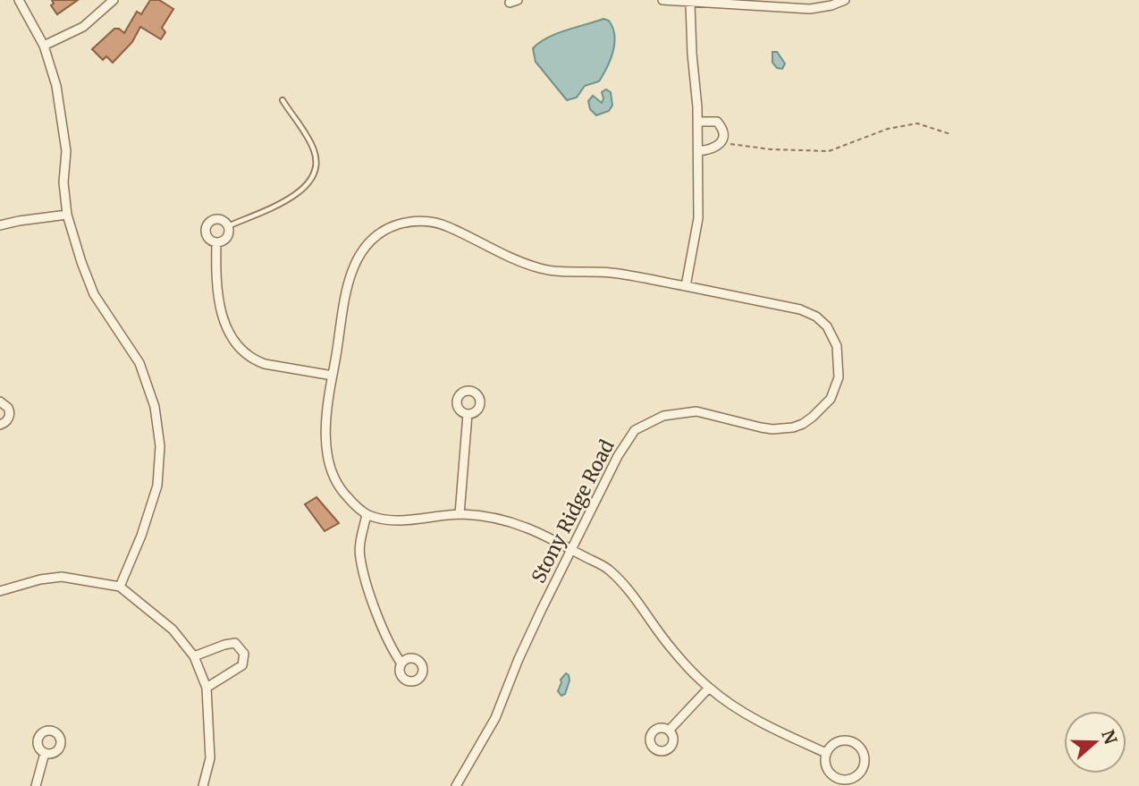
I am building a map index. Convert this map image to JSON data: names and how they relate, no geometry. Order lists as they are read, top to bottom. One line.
{"streets":{"street":["Stony Ridge Road"]},"north":"right"}
